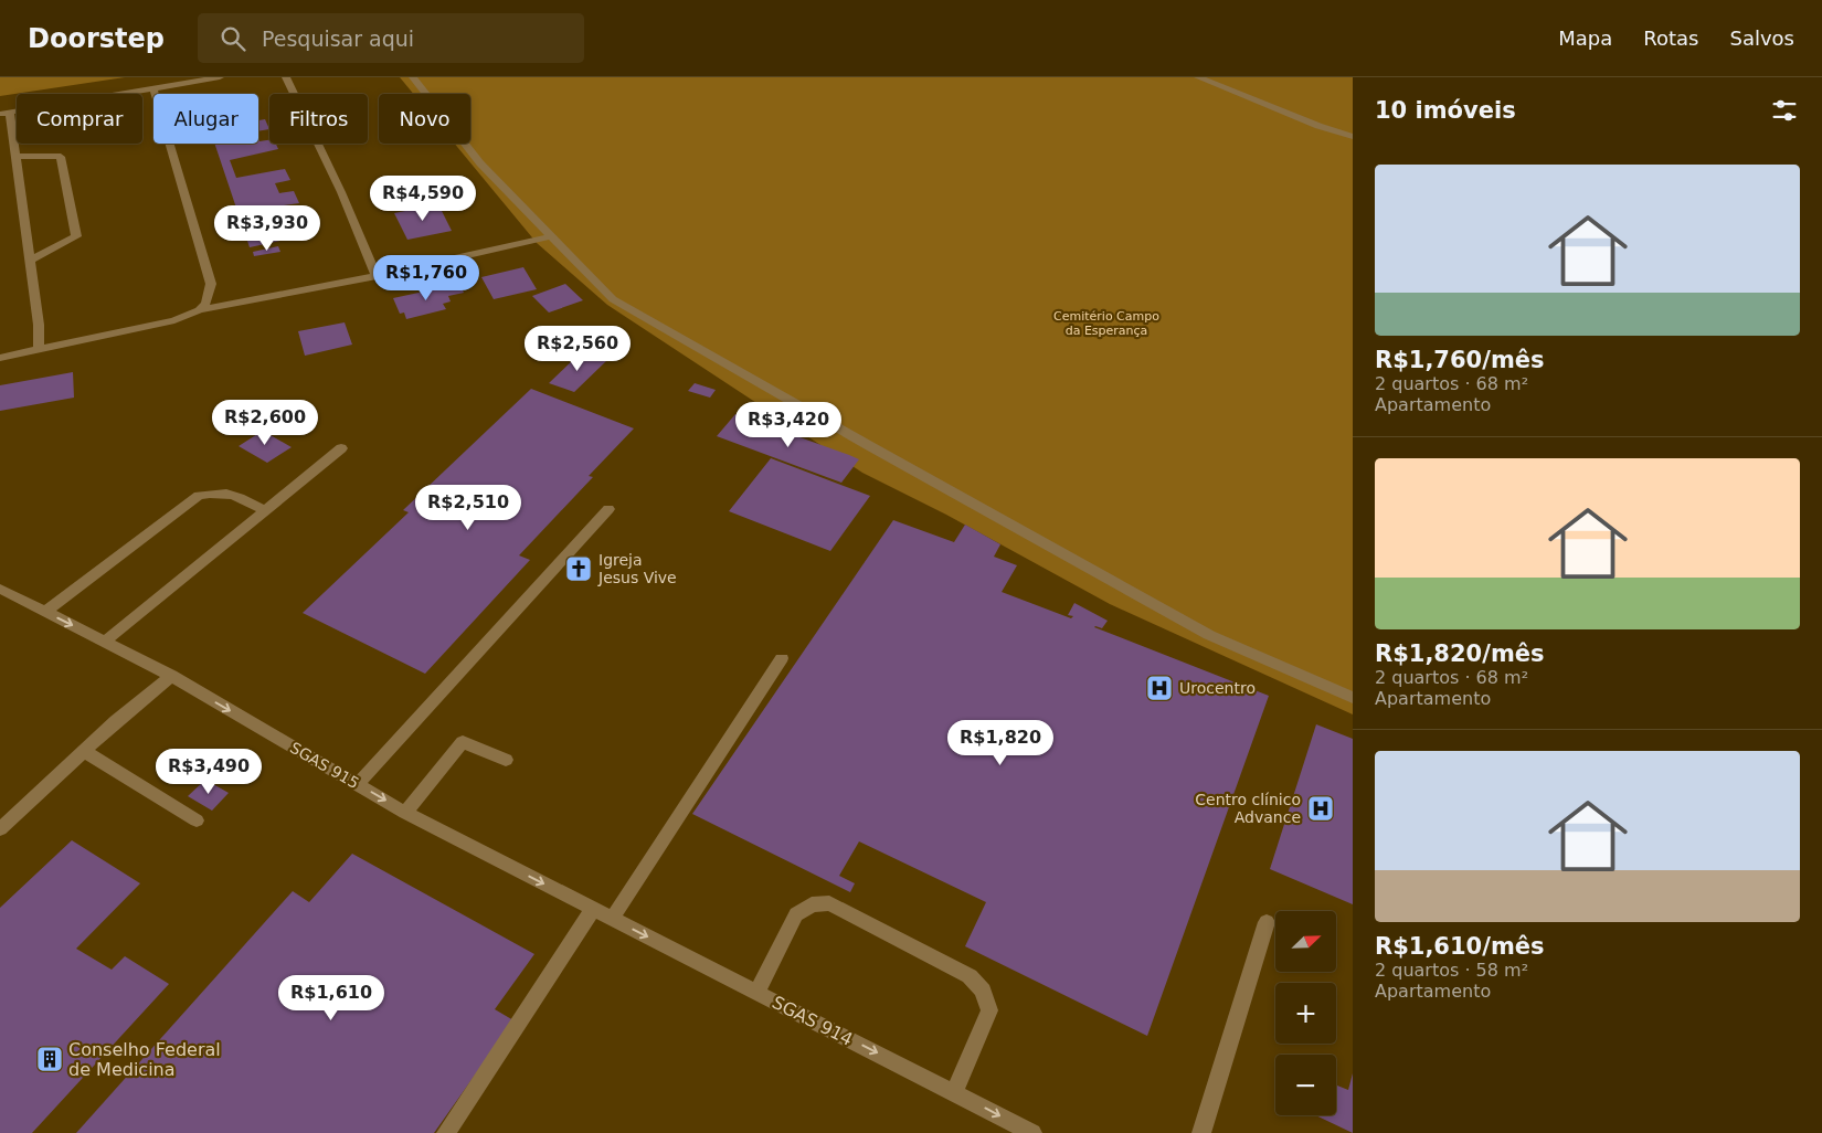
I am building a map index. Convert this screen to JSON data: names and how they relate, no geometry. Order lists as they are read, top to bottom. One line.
{"streets":{"lane":["SGAS 915","SGAS 914"]},"crossings":[["SGAS 915","SGAS 914"]],"one_way":["SGAS 915","SGAS 914"],"parks":["Cemitério Campo da Esperança"],"places":{"church":["Igreja Jesus Vive"],"hospital":["Urocentro","Centro clínico Advance"],"building":["Conselho Federal de Medicina"]},"north":"top right","page":{"header":"Doorstep","search":"Pesquisar aqui","nav":["Mapa","Rotas","Salvos"],"heading":"10 imóveis","chip":["Comprar","Alugar","Filtros","Novo"],"list":[{"name":"R$1,760/mês","note":"2 quartos · 68 m² · Apartamento"},{"name":"R$1,820/mês","note":"2 quartos · 68 m² · Apartamento"},{"name":"R$1,610/mês","note":"2 quartos · 58 m² · Apartamento"}],"price":["R$4,590","R$3,930","R$1,760","R$2,560","R$2,600","R$3,420","R$2,510","R$1,820","R$3,490","R$1,610"],"map_buttons":["+","−"]}}
